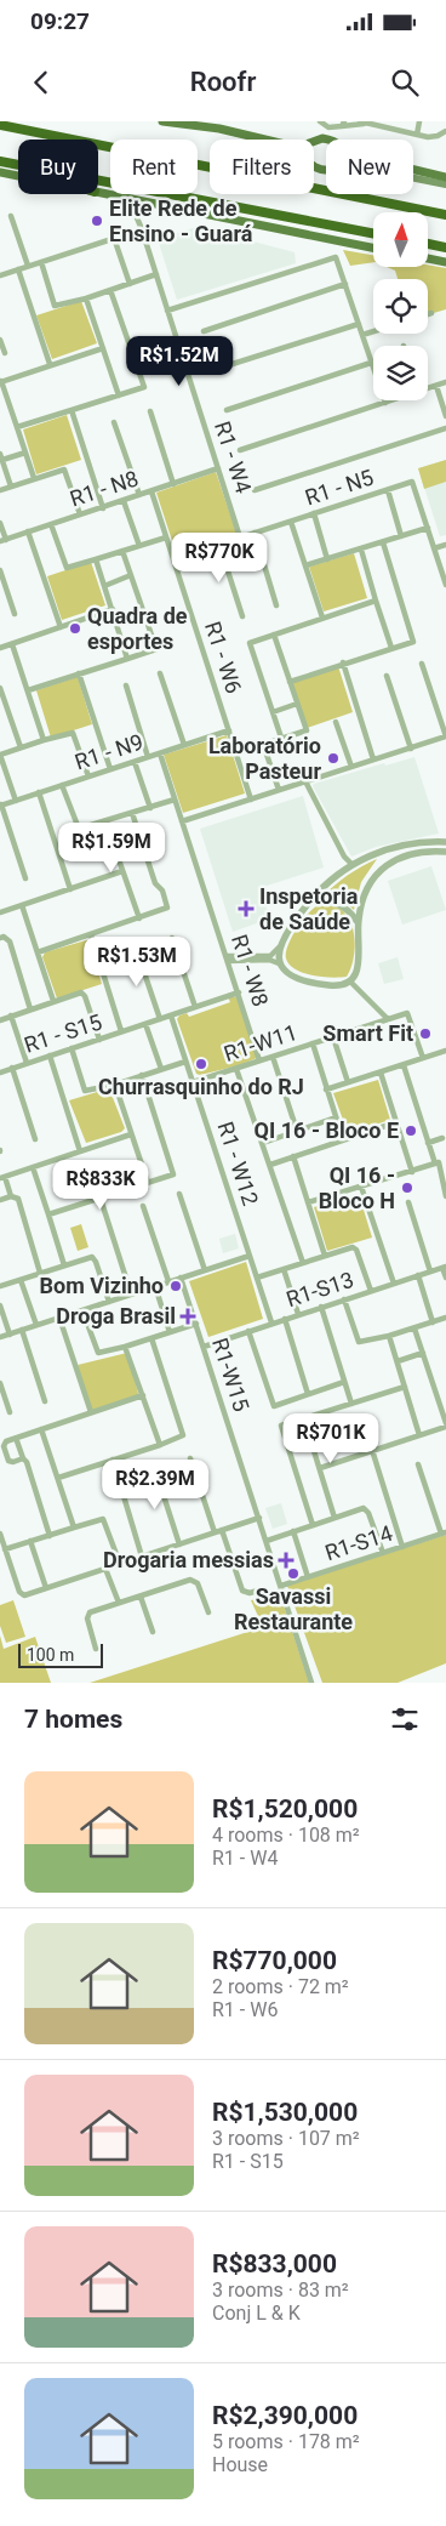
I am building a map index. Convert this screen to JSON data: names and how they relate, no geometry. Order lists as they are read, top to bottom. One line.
{"streets":{"street":["R1 - W4","R1 - N5","R1 - N8","R1 - W6","R1 - N9","R1 - W8","R1 - S15","R1-W11","R1 - W12","R1-S13","R1-W15","R1-S14"]},"crossings":[["R1 - W4","R1 - N5"],["R1 - W4","R1 - N8"],["R1 - N5","R1 - W6"],["R1 - N8","R1 - W6"],["R1 - W6","R1 - N9"],["R1 - N9","R1 - W8"],["R1 - W8","R1 - S15"],["R1 - W8","R1-W11"],["R1 - S15","R1 - W12"],["R1-W11","R1 - W12"],["R1 - W12","R1-S13"],["R1-S13","R1-W15"],["R1-W15","R1-S14"]],"places":{"other":["Elite Rede de Ensino - Guará","Quadra de esportes","Laboratório Pasteur","Smart Fit","Churrasquinho do RJ","QI 16 - Bloco E","QI 16 - Bloco H","Bom Vizinho","Savassi Restaurante"],"health":["Inspetoria de Saúde","Droga Brasil","Drogaria messias"]},"scale_bar":"100 m","north":"top","page":{"status":"09:27","header":"Roofr","chip":["Buy","Rent","Filters","New"],"price":["R$1.52M","R$770K","R$1.59M","R$1.53M","R$833K","R$701K","R$2.39M"],"scale":"100 m","heading":"7 homes","list":[{"name":"R$1,520,000","note":"4 rooms · 108 m² · R1 - W4"},{"name":"R$770,000","note":"2 rooms · 72 m² · R1 - W6"},{"name":"R$1,530,000","note":"3 rooms · 107 m² · R1 - S15"},{"name":"R$833,000","note":"3 rooms · 83 m² · Conj L & K"},{"name":"R$2,390,000","note":"5 rooms · 178 m² · House"}]}}
